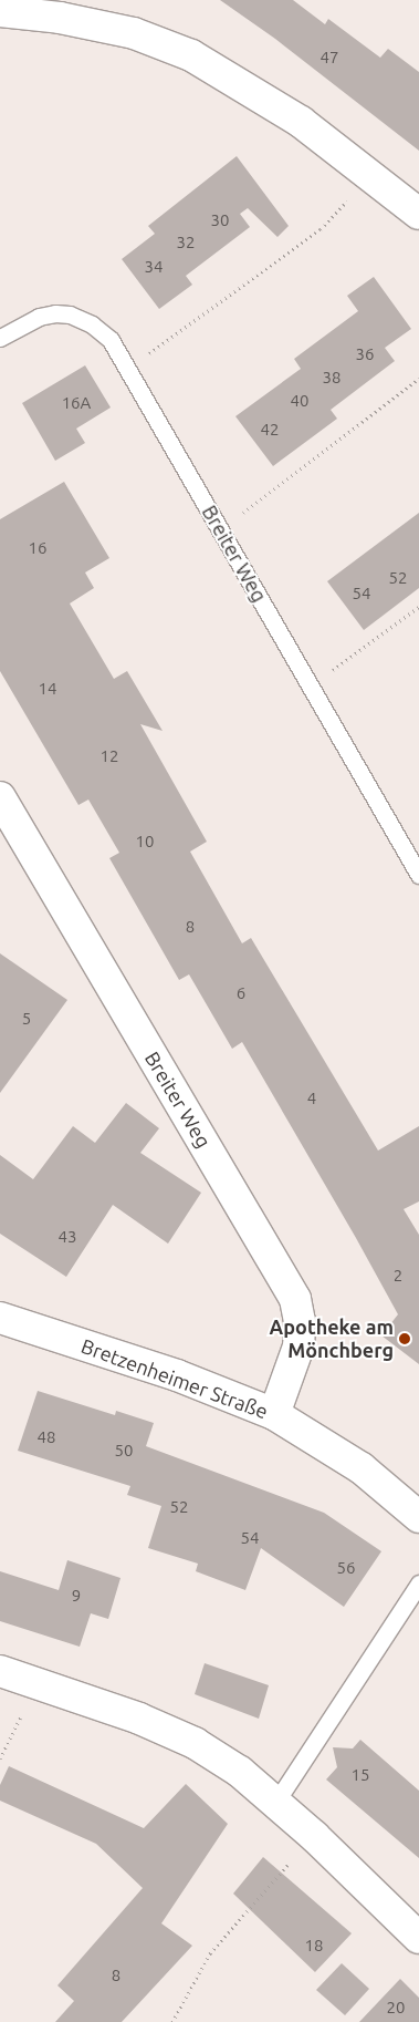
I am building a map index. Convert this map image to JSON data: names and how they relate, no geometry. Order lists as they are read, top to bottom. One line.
{"streets":{"street":["Breiter Weg","Bretzenheimer Straße"]},"crossings":[["Breiter Weg","Bretzenheimer Straße"]],"places":["Apotheke am Mönchberg"],"house_numbers":["47","30","32","34","36","38","40","16A","42","16","52","54","14","12","10","8","6","5","4","43","2","48","50","52","54","56","9","15","18","8","20"]}
